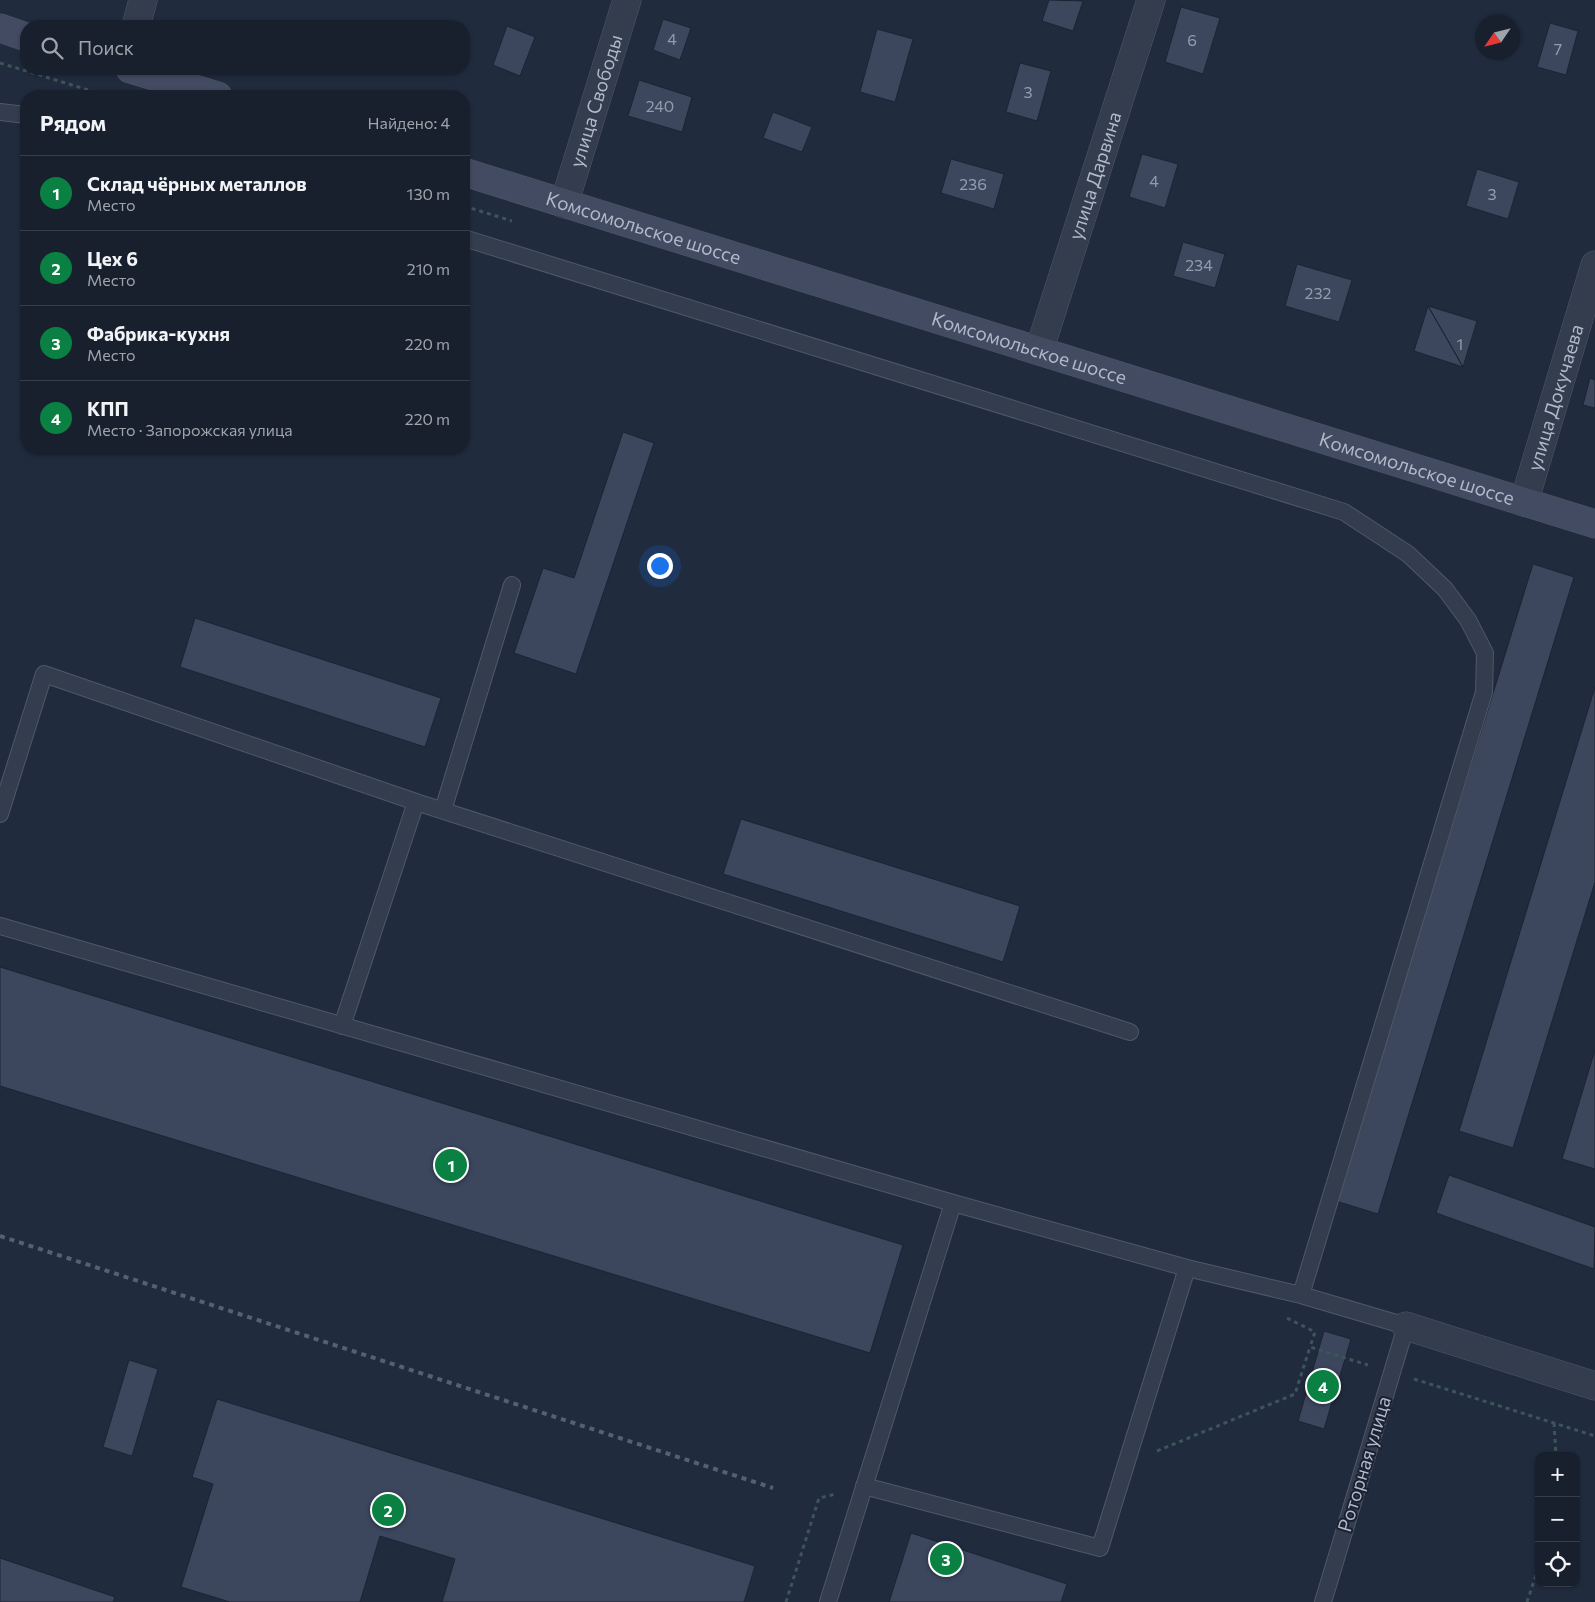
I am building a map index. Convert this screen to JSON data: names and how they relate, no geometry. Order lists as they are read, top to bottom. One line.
{"streets":{"main road":["Комсомольское шоссе"],"street":["улица Свободы","улица Дарвина","улица Докучаева"],"lane":["Роторная улица"]},"crossings":[["улица Свободы","Комсомольское шоссе"],["улица Дарвина","Комсомольское шоссе"],["Комсомольское шоссе","улица Докучаева"]],"house_numbers":["4","6","7","3","240","4","236","3","234","232","1"],"north":"bottom left","page":{"search":"Поиск","heading":["Рядом","Найдено: 4"],"list":[{"mark":"1","name":"Склад чёрных металлов","note":"Место","value":"130 m"},{"mark":"2","name":"Цех 6","note":"Место","value":"210 m"},{"mark":"3","name":"Фабрика-кухня","note":"Место","value":"220 m"},{"mark":"4","name":"КПП","note":"Место · Запорожская улица","value":"220 m"}],"pins":["1","4","2","3"],"map_buttons":["+","−"]}}
